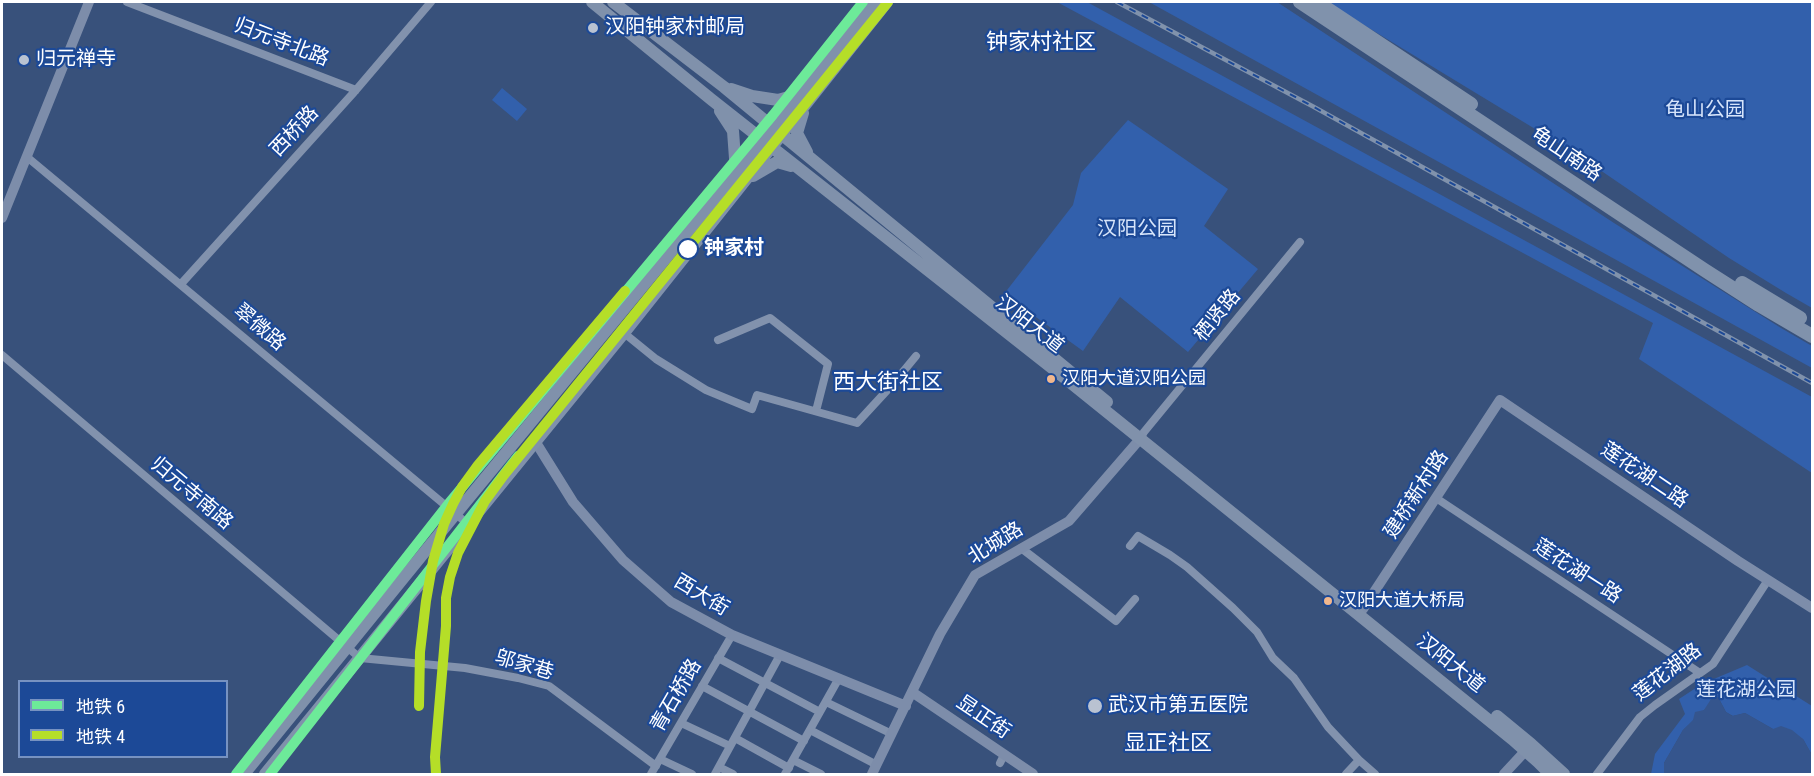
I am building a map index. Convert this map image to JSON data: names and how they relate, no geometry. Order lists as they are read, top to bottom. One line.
{"streets":{"highway":["龟山南路"],"main road":["汉阳大道"],"street":["归元寺北路","西桥路","栖贤路","翠微路","莲花湖二路","归元寺南路","建桥新村路","北城路","莲花湖一路","西大街","邬家巷","莲花湖路","青石桥路","显正街"]},"crossings":[["归元寺北路","西桥路"],["西桥路","翠微路"],["栖贤路","汉阳大道"],["栖贤路","北城路"],["汉阳大道","建桥新村路"],["汉阳大道","北城路"],["莲花湖二路","建桥新村路"],["莲花湖二路","莲花湖路"],["归元寺南路","邬家巷"],["建桥新村路","莲花湖一路"],["北城路","西大街"],["北城路","显正街"],["莲花湖一路","莲花湖路"],["西大街","青石桥路"],["邬家巷","青石桥路"]],"districts":["钟家村社区","西大街社区","显正社区"],"parks":["龟山公园","汉阳公园","莲花湖公园"],"places":["汉阳钟家村邮局","归元禅寺","钟家村","汉阳大道汉阳公园","汉阳大道大桥局","武汉市第五医院"],"lines":["metro line 6","metro line 4"],"legend":["地铁 6","地铁 4"]}
